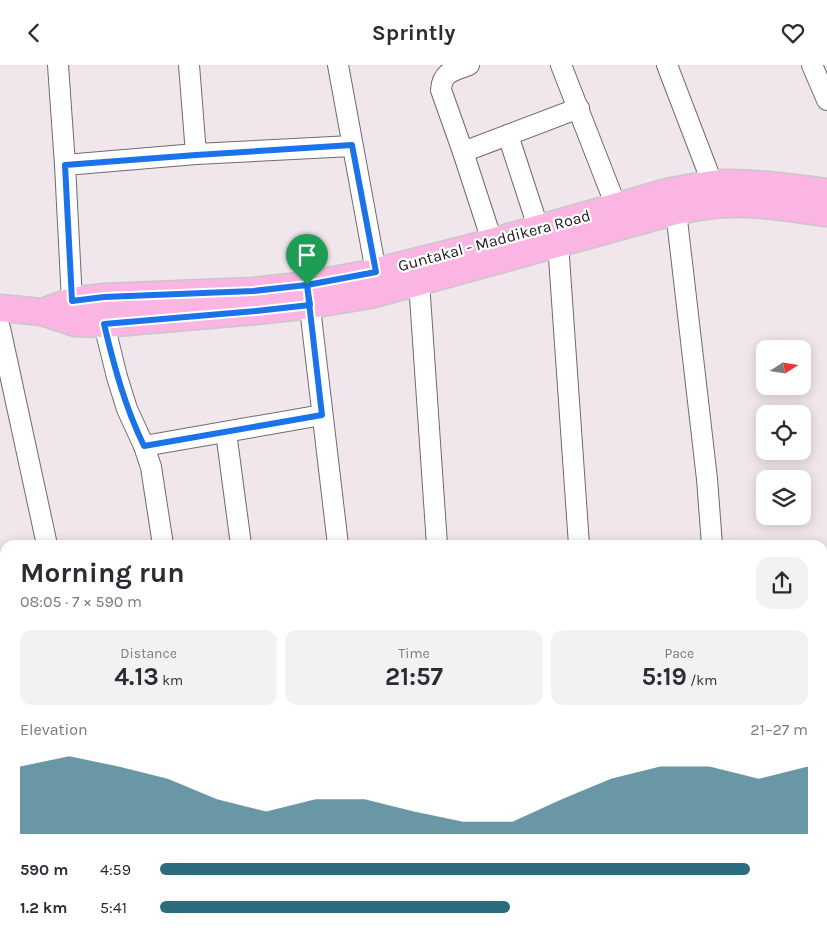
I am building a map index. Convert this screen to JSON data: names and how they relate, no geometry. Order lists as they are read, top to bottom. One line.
{"streets":{"main road":["Guntakal - Maddikera Road"]},"north":"right","page":{"header":"Sprintly","heading":["Morning run","08:05 · 7 × 590 m"],"stats":[["Distance","4.13 km"],["Time","21:57"],["Pace","5:19 /km"]],"chart":["Elevation","21–27 m"],"list":[{"name":"590 m","note":"4:59"},{"name":"1.2 km","note":"5:41"}]}}
